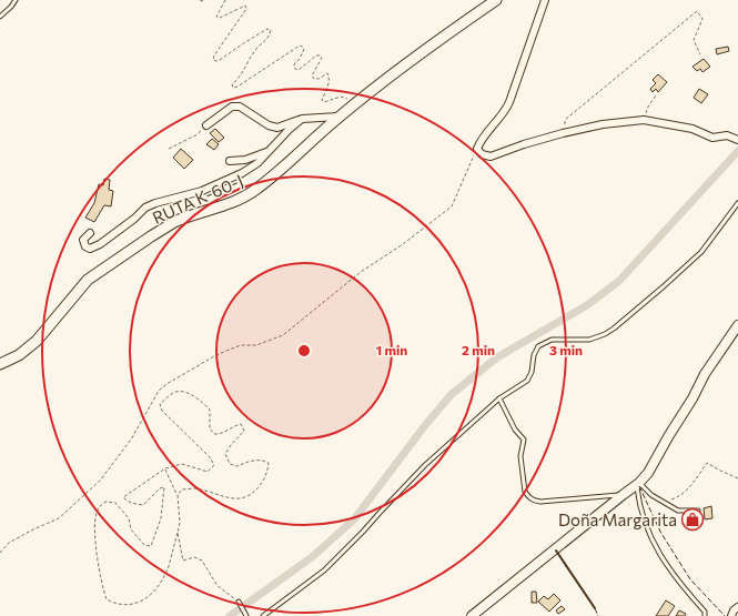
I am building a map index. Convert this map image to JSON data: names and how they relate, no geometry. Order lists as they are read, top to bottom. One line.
{"streets":{"main road":["RUTA K-60-J"]},"places":{"shop":["Doña Margarita"]},"rings":["1 min","2 min","3 min"]}
